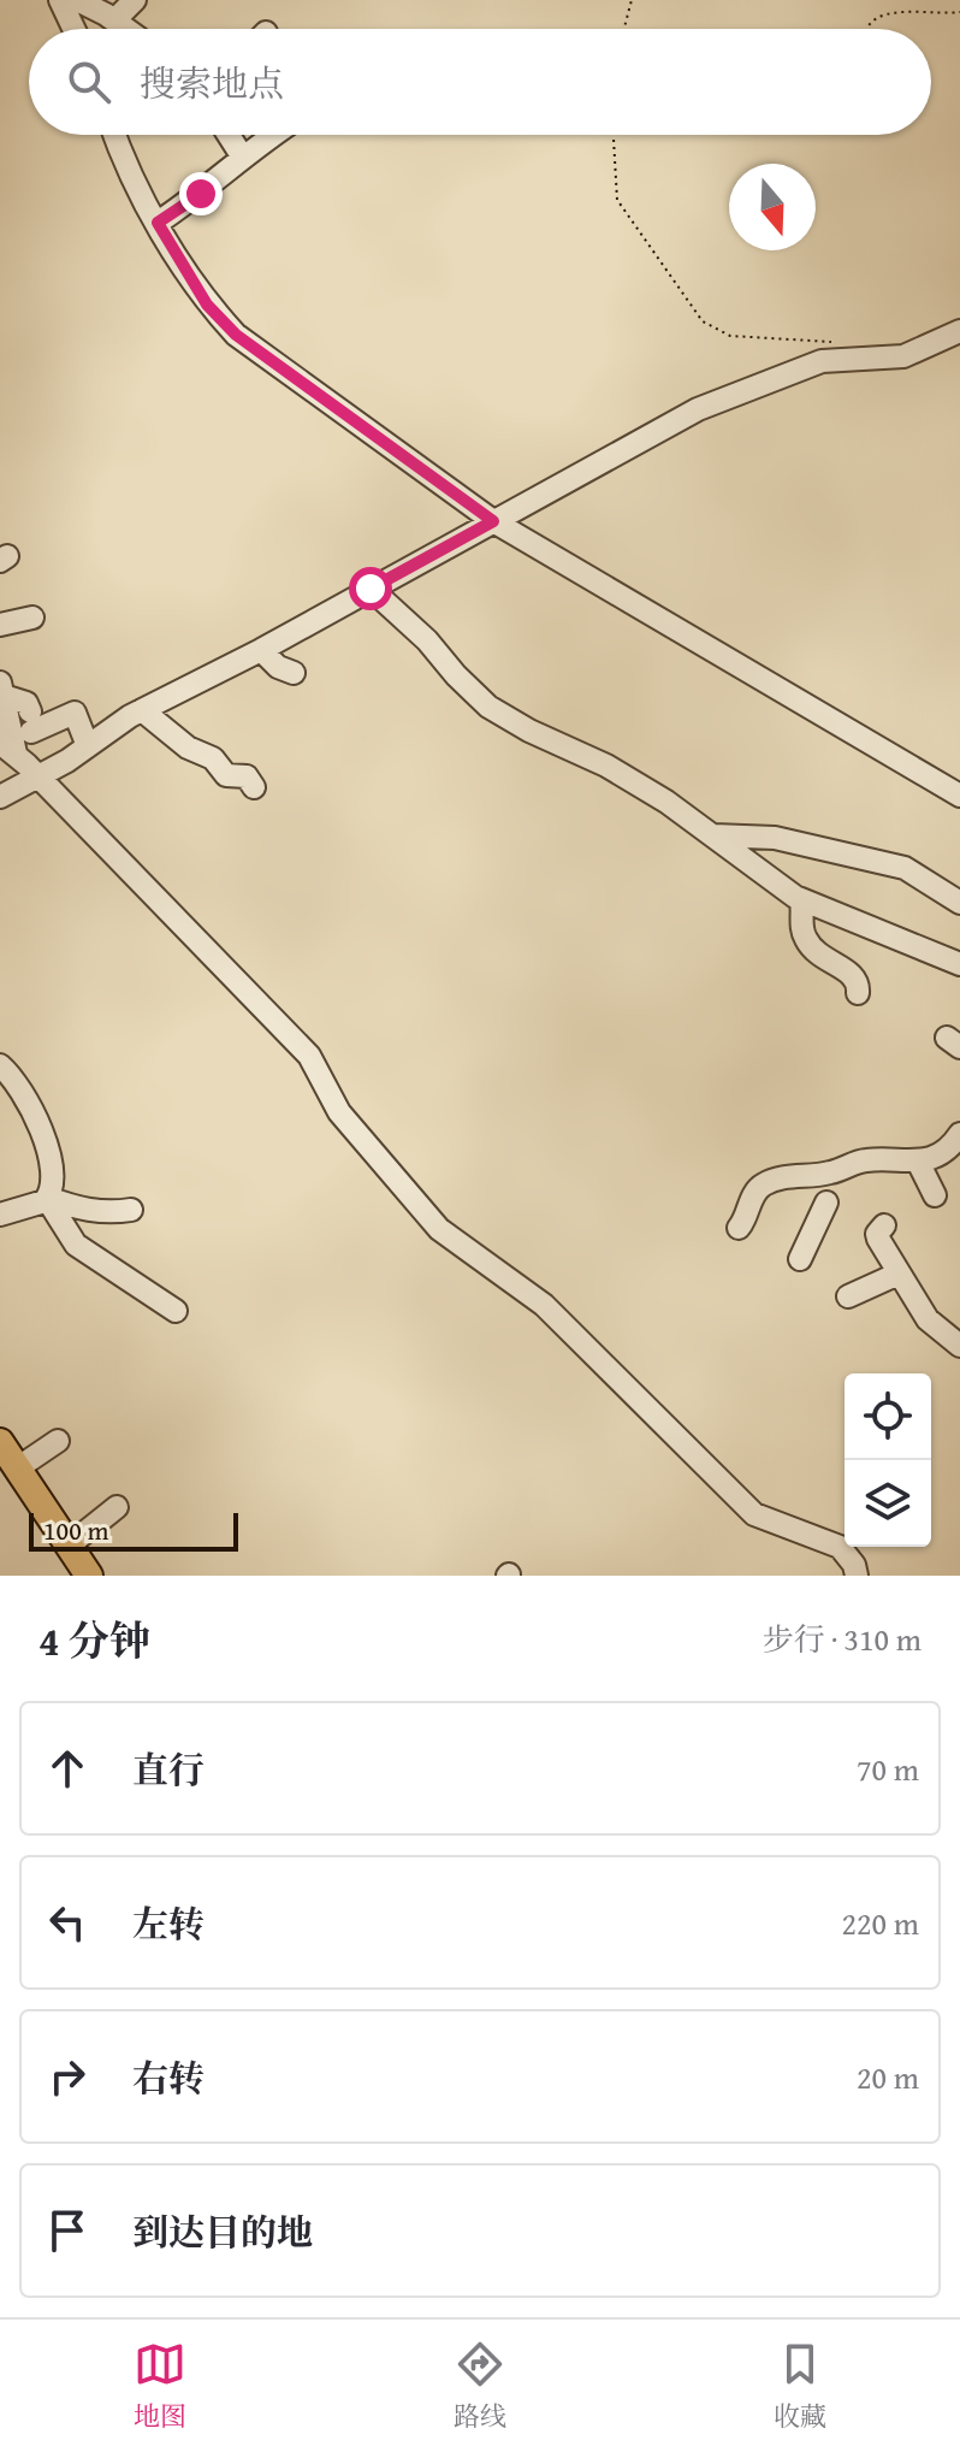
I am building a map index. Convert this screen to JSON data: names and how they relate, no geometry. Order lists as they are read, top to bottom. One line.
{"scale_bar":"100 m","north":"bottom","page":{"search":"搜索地点","scale":"100 m","heading":["4 分钟","步行 · 310 m"],"list":[["直行","70 m"],["左转","220 m"],["右转","20 m"],"到达目的地"],"nav":["地图","路线","收藏"]}}
